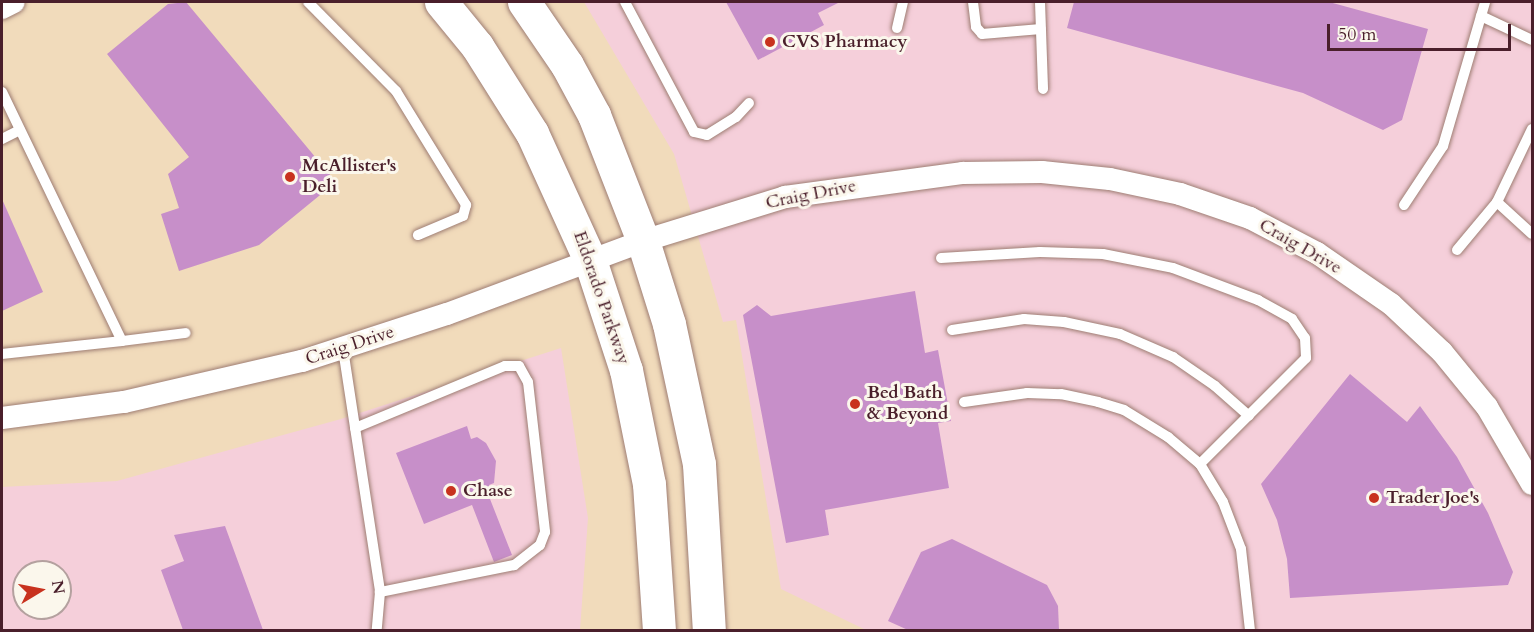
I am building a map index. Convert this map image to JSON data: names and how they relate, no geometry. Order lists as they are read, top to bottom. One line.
{"streets":{"main road":["Eldorado Parkway"],"street":["Craig Drive"]},"crossings":[["Craig Drive","Eldorado Parkway"]],"places":["CVS Pharmacy","McAllister's Deli","Bed Bath & Beyond","Chase","Trader Joe's"],"scale_bar":"50 m","north":"right"}
